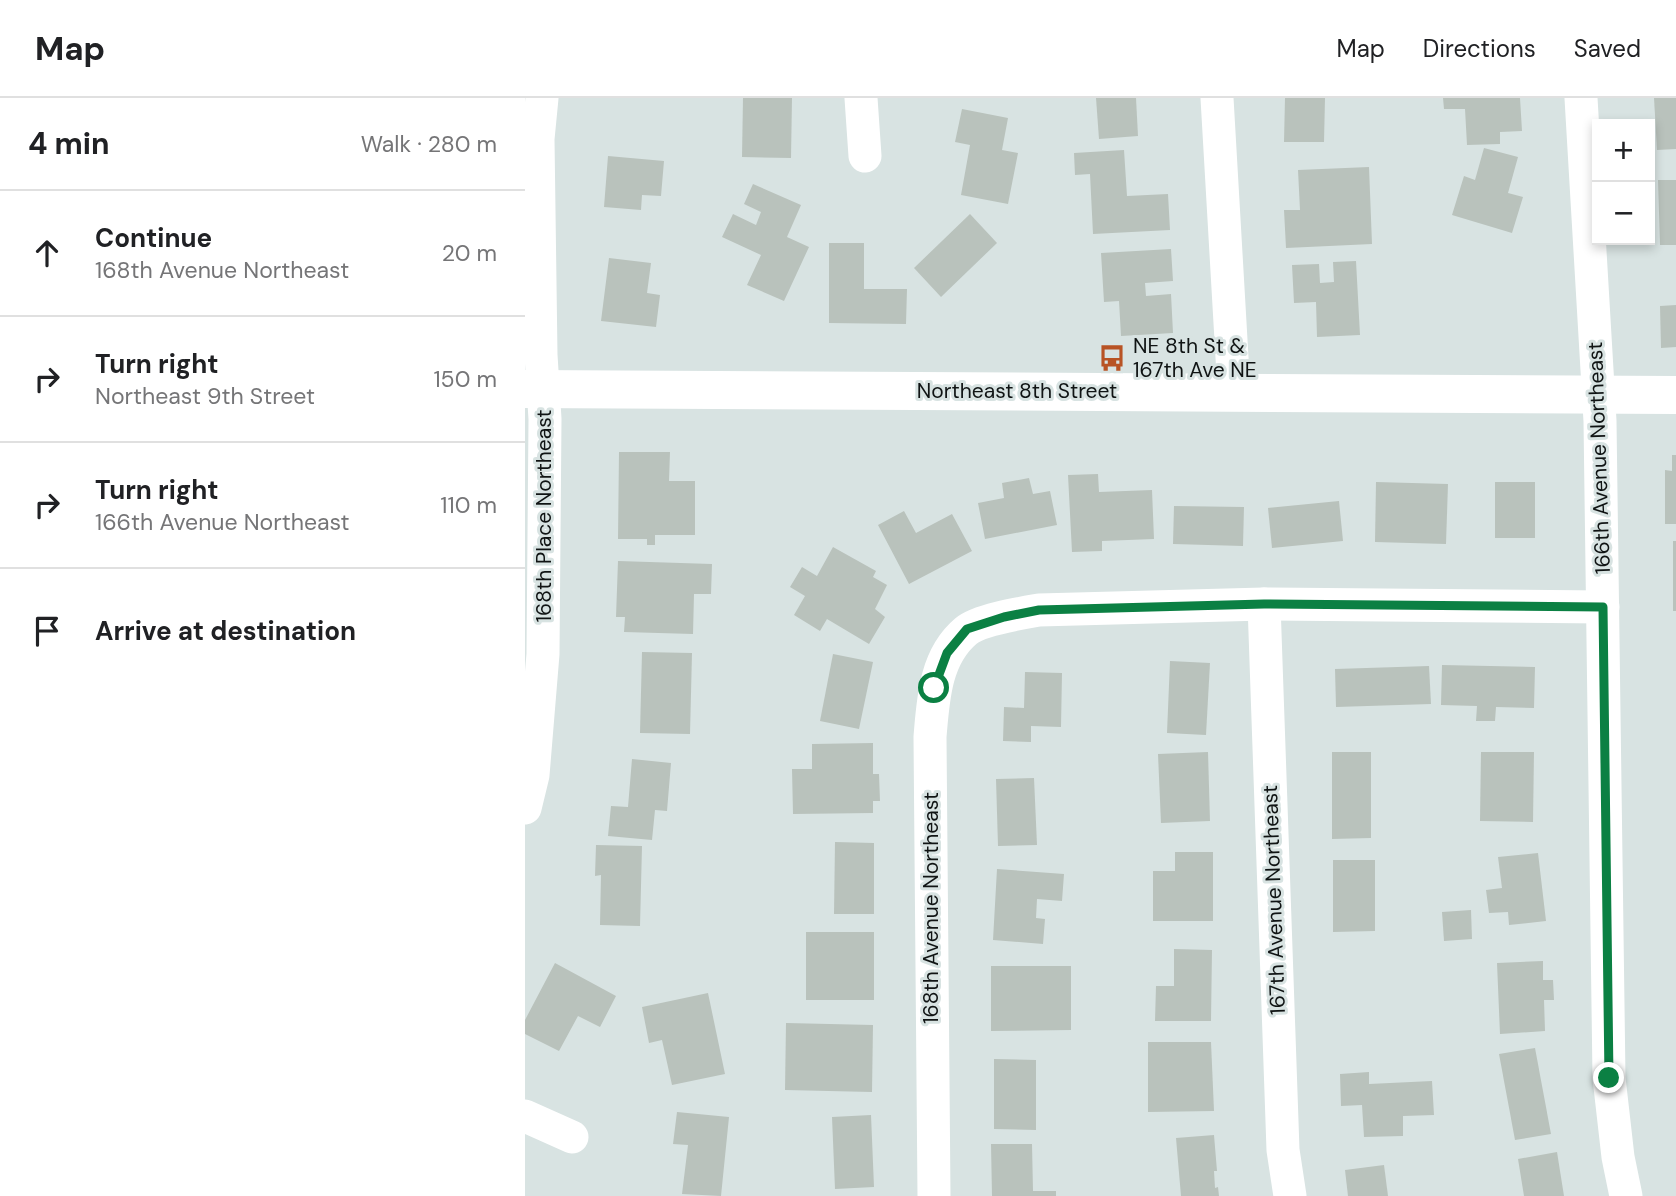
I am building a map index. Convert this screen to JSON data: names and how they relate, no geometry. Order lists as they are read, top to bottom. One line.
{"streets":{"street":["Northeast 8th Street","166th Avenue Northeast","168th Place Northeast","167th Avenue Northeast","168th Avenue Northeast"]},"crossings":[["Northeast 8th Street","166th Avenue Northeast"],["Northeast 8th Street","168th Place Northeast"],["167th Avenue Northeast","168th Avenue Northeast"]],"places":{"bus stop":["NE 8th St & 167th Ave NE"]},"page":{"header":"Map","nav":["Map","Directions","Saved"],"heading":["4 min","Walk · 280 m"],"map_buttons":["+","−"],"list":[["Continue","168th Avenue Northeast","20 m"],["Turn right","Northeast 9th Street","150 m"],["Turn right","166th Avenue Northeast","110 m"],"Arrive at destination"]}}
